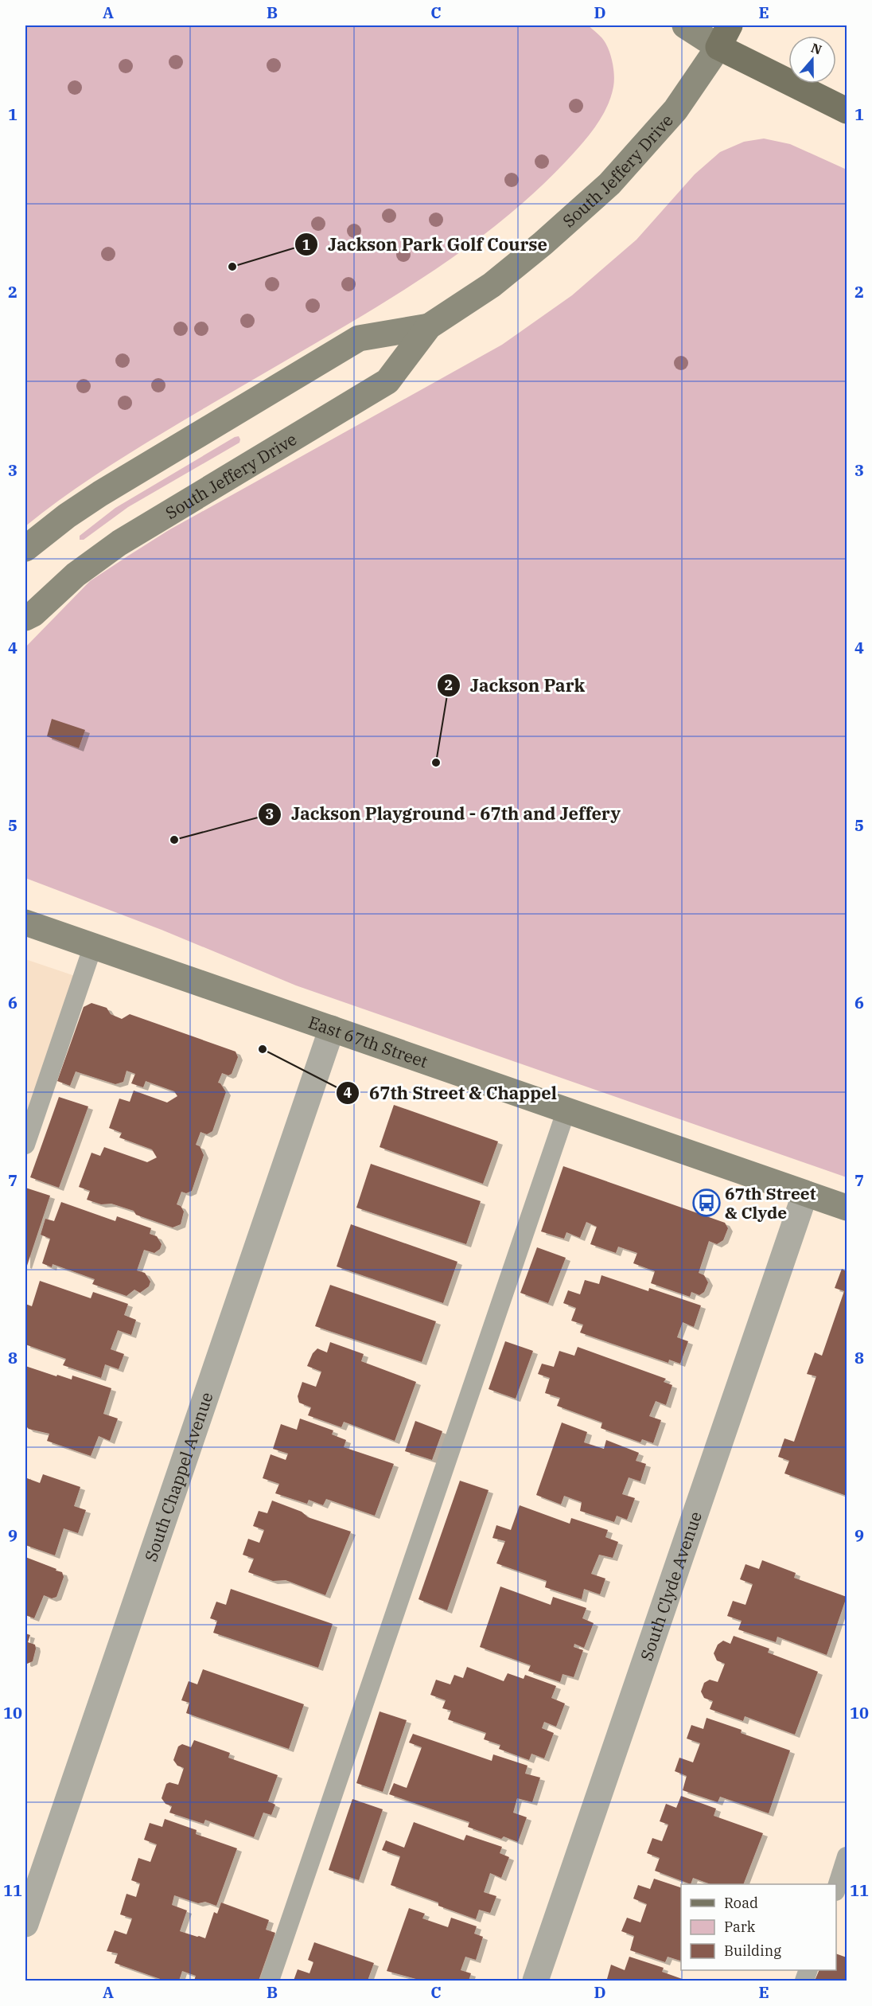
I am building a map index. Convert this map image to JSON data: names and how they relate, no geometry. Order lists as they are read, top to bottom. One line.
{"streets":{"street":["South Jeffery Drive","East 67th Street","South Chappel Avenue","South Clyde Avenue"]},"crossings":[["East 67th Street","South Chappel Avenue"],["East 67th Street","South Clyde Avenue"]],"places":{"other":["Jackson Park Golf Course","Jackson Park","Jackson Playground - 67th and Jeffery","67th Street & Chappel"],"bus stop":["67th Street & Clyde"]},"legend":["Road","Park","Building"],"north":"top","grid":{"columns":["A","B","C","D","E"],"rows":["1","2","3","4","5","6","7","8","9","10","11"]}}
